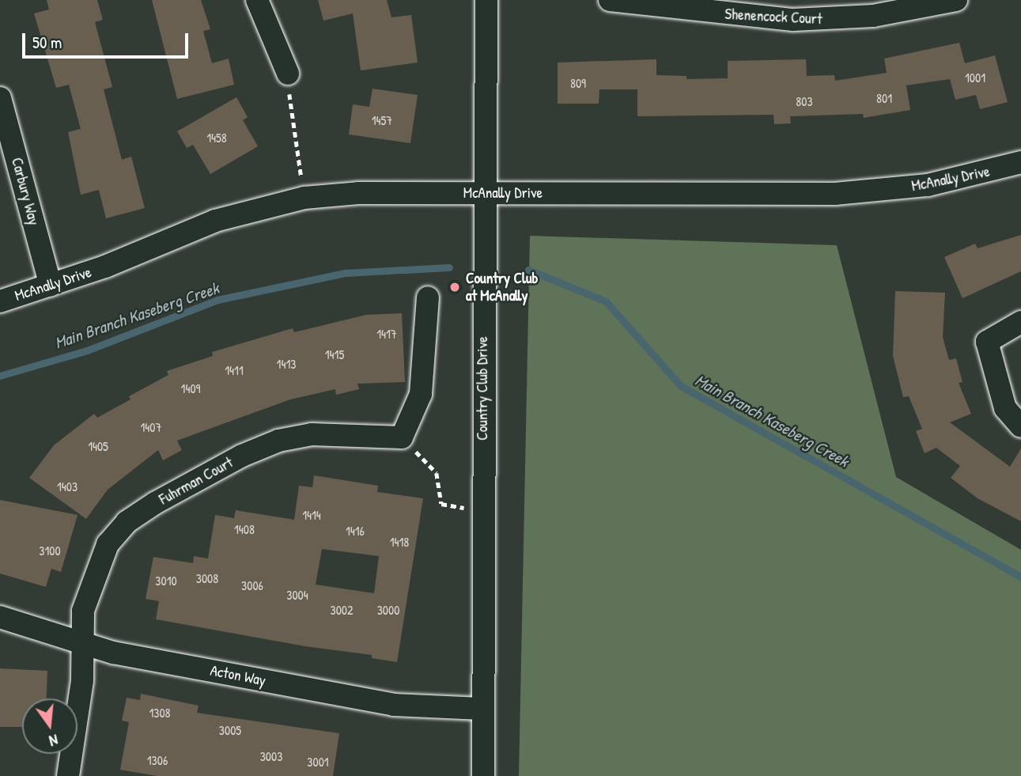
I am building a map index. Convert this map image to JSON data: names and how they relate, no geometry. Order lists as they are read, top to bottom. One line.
{"streets":{"street":["Shenencock Court","McAnally Drive","Carbury Way","Country Club Drive","Fuhrman Court","Acton Way"]},"crossings":[["McAnally Drive","Carbury Way"],["McAnally Drive","Country Club Drive"],["Country Club Drive","Acton Way"],["Fuhrman Court","Acton Way"]],"water":["Main Branch Kaseberg Creek"],"places":["Country Club at McAnally"],"house_numbers":["1001","809","801","803","1457","1458","1417","1415","1413","1411","1409","1407","1405","1403","1414","1408","1416","1418","3100","3008","3010","3006","3004","3002","3000","1308","3005","3003","1306","3001"],"scale_bar":"50 m","north":"bottom"}
